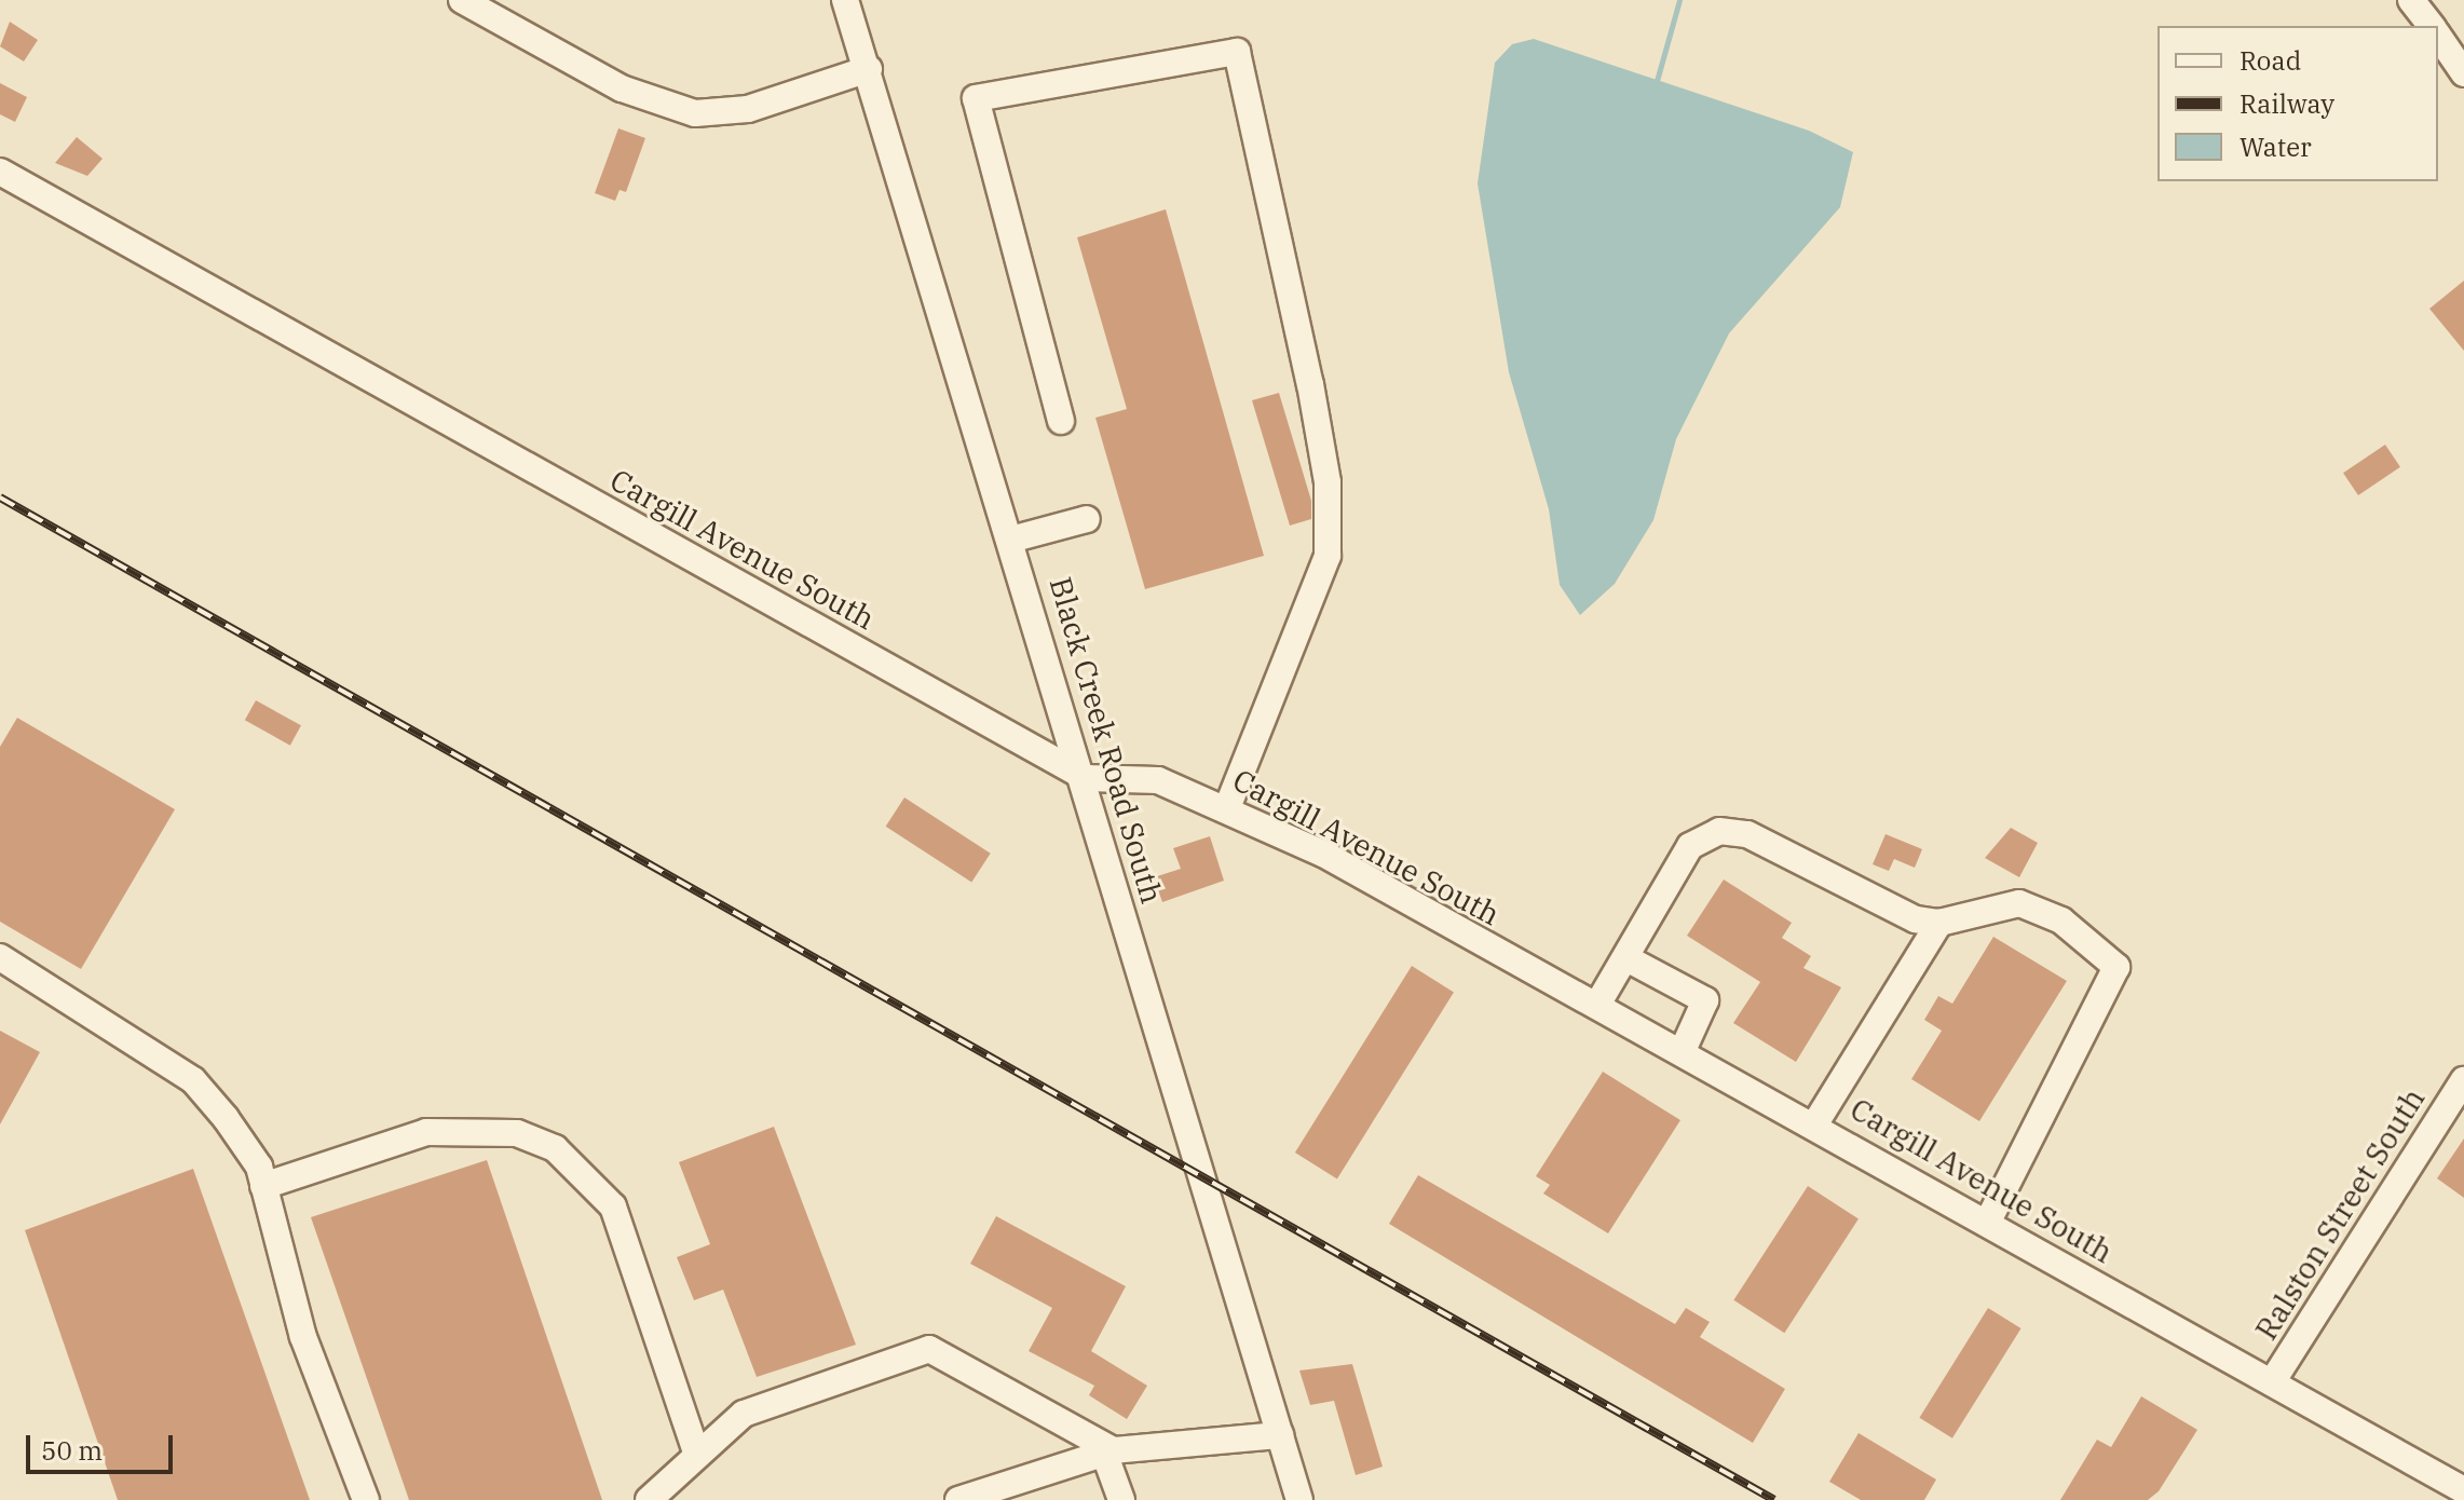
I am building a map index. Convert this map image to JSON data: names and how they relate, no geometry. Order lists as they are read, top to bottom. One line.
{"streets":{"street":["Cargill Avenue South","Black Creek Road South","Ralston Street South"]},"crossings":[["Cargill Avenue South","Black Creek Road South"],["Cargill Avenue South","Ralston Street South"]],"legend":["Road","Railway","Water"],"scale_bar":"50 m"}
